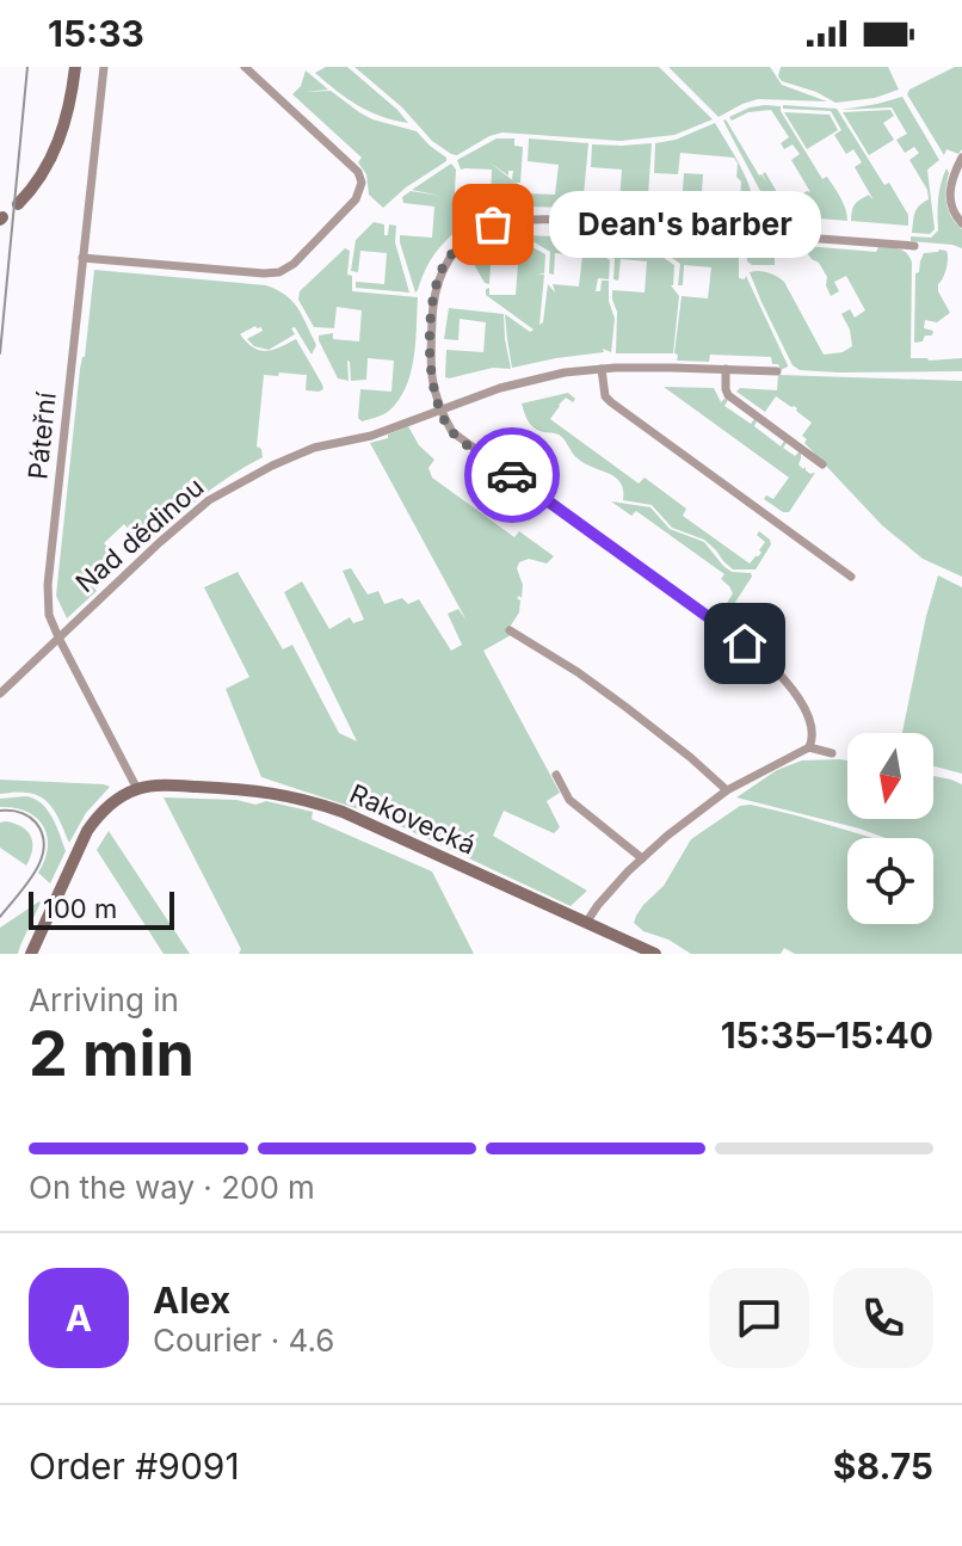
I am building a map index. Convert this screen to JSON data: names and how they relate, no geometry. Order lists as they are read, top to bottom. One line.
{"streets":{"main road":["Rakovecká"],"street":["Páteřní","Nad dědinou"]},"crossings":[["Páteřní","Nad dědinou"],["Páteřní","Rakovecká"]],"places":["Dean's barber"],"scale_bar":"100 m","north":"bottom","page":{"status":"15:33","bubble":"Dean's barber","scale":"100 m","heading":["2 min","Arriving in","15:35–15:40"],"panel":["Alex","Courier · 4.6","Order #9091","$8.75"],"bar":"On the way · 200 m","round":"A"}}
